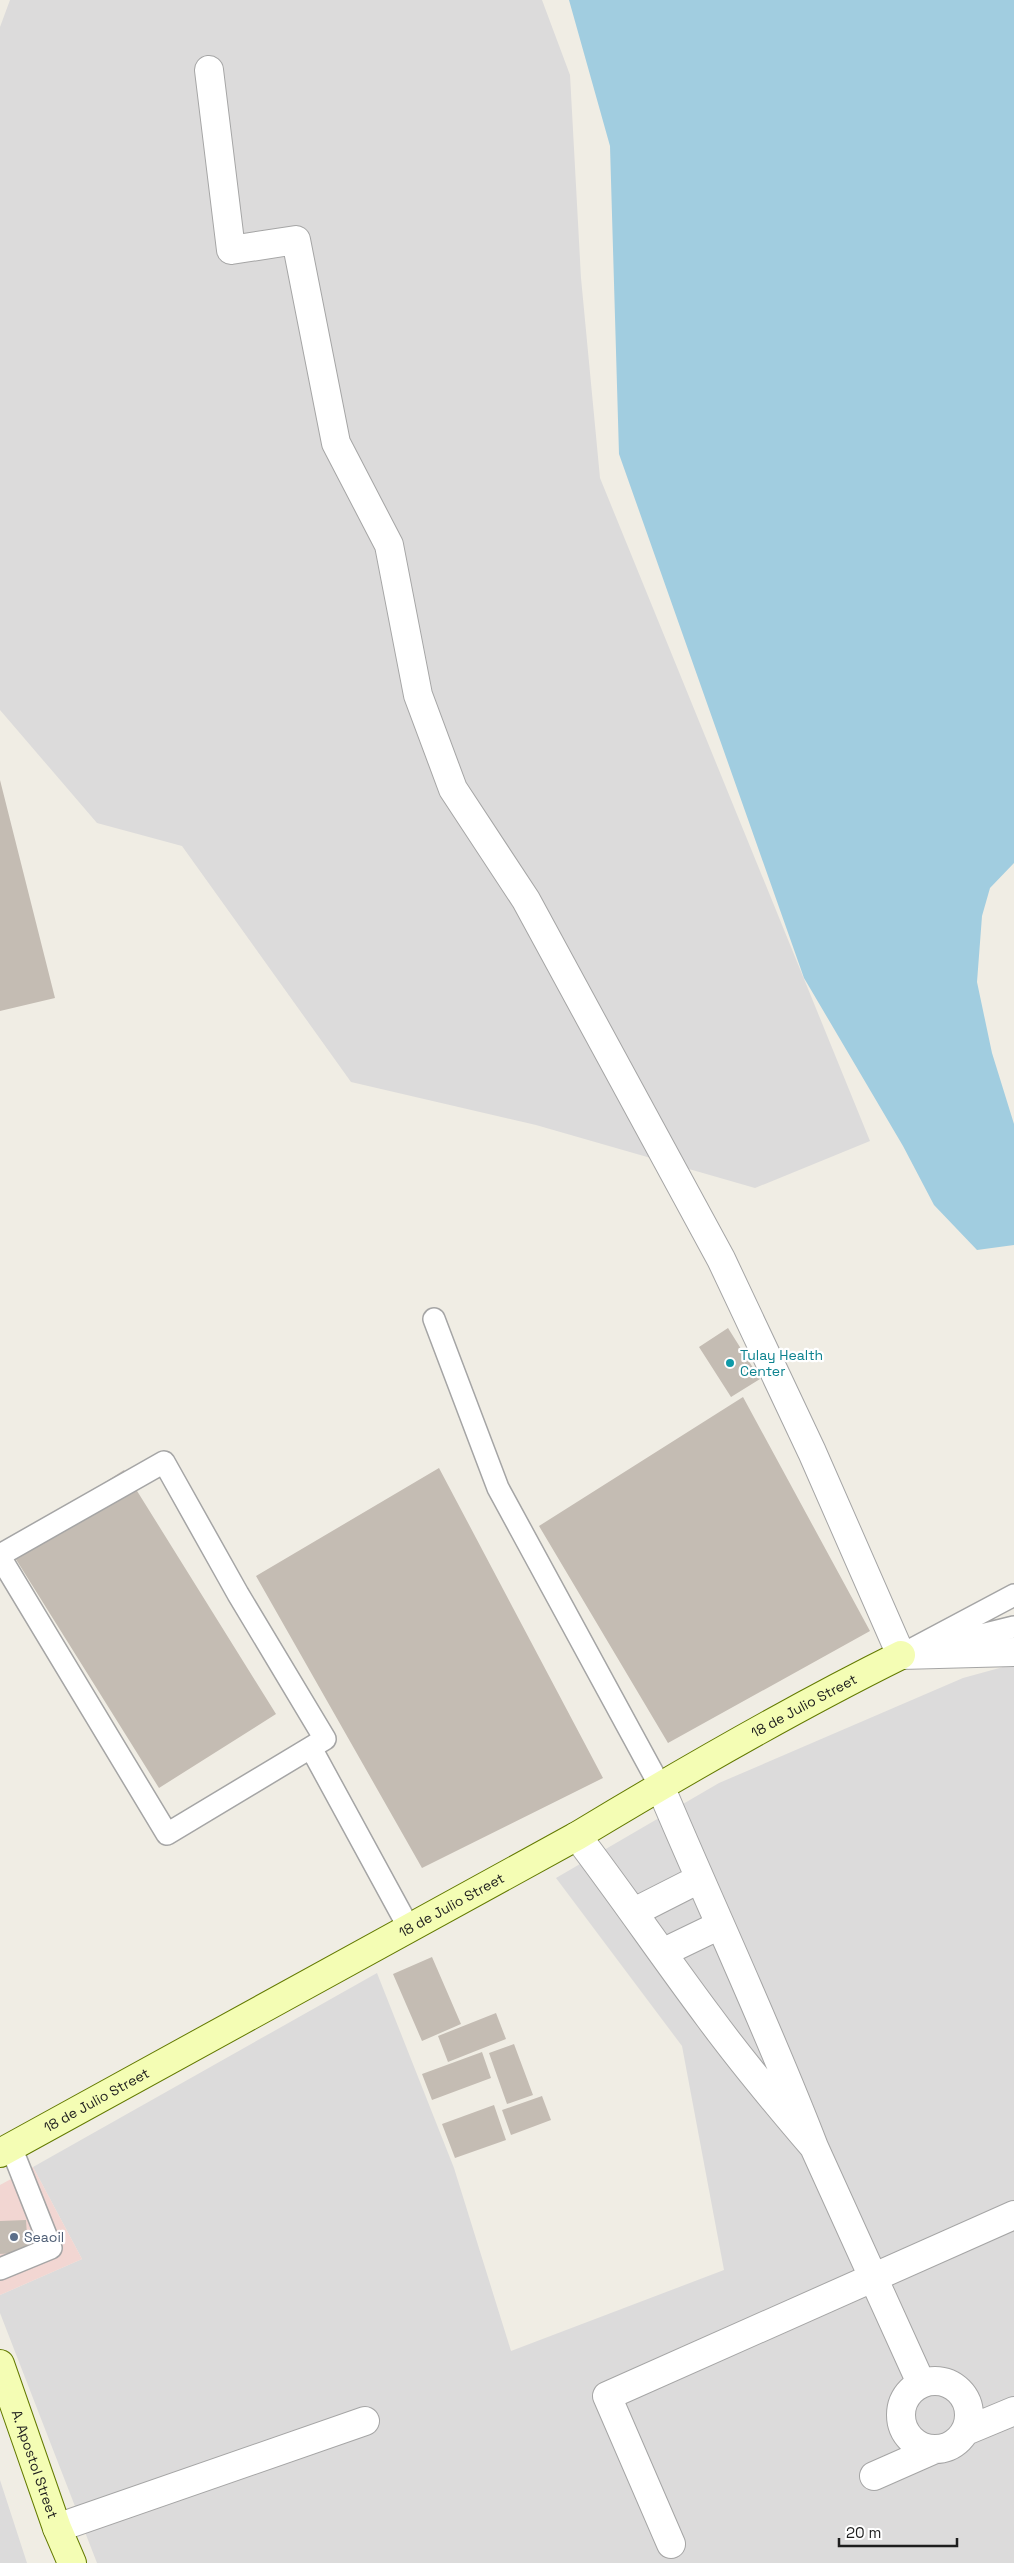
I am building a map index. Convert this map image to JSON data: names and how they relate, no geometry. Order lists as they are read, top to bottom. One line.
{"streets":{"street":["18 de Julio Street","A. Apostol Street"]},"places":["Tulay Health Center","Seaoil"],"scale_bar":"20 m"}
